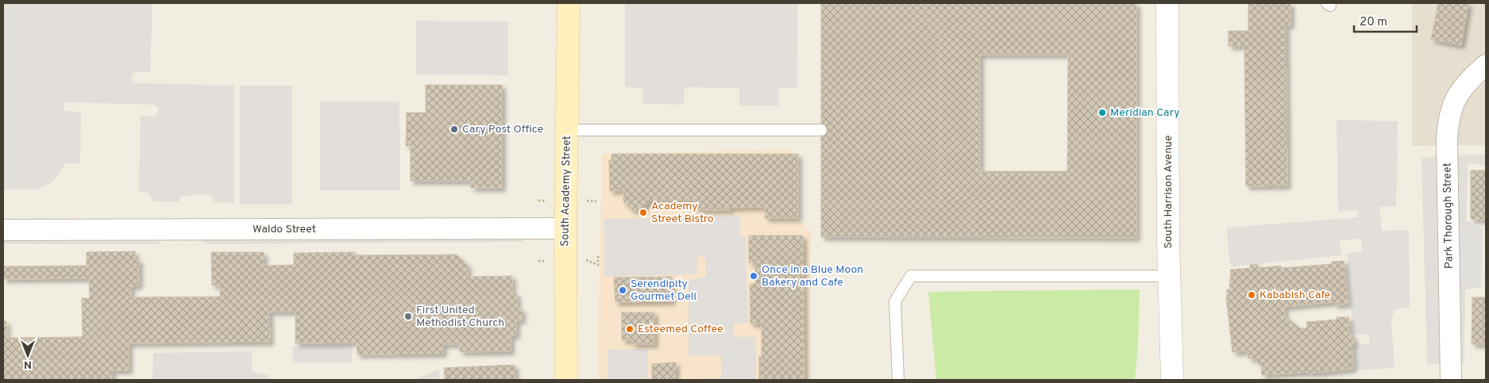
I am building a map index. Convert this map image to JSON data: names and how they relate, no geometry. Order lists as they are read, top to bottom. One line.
{"streets":{"main road":["South Academy Street"],"street":["South Harrison Avenue","Park Thorough Street","Waldo Street"]},"crossings":[["South Academy Street","Waldo Street"]],"places":["Meridian Cary","Cary Post Office","Academy Street Bistro","Once in a Blue Moon Bakery and Cafe","Serendipity Gourmet Deli","Kababish Cafe","First United Methodist Church","Esteemed Coffee"],"scale_bar":"20 m","north":"bottom"}
